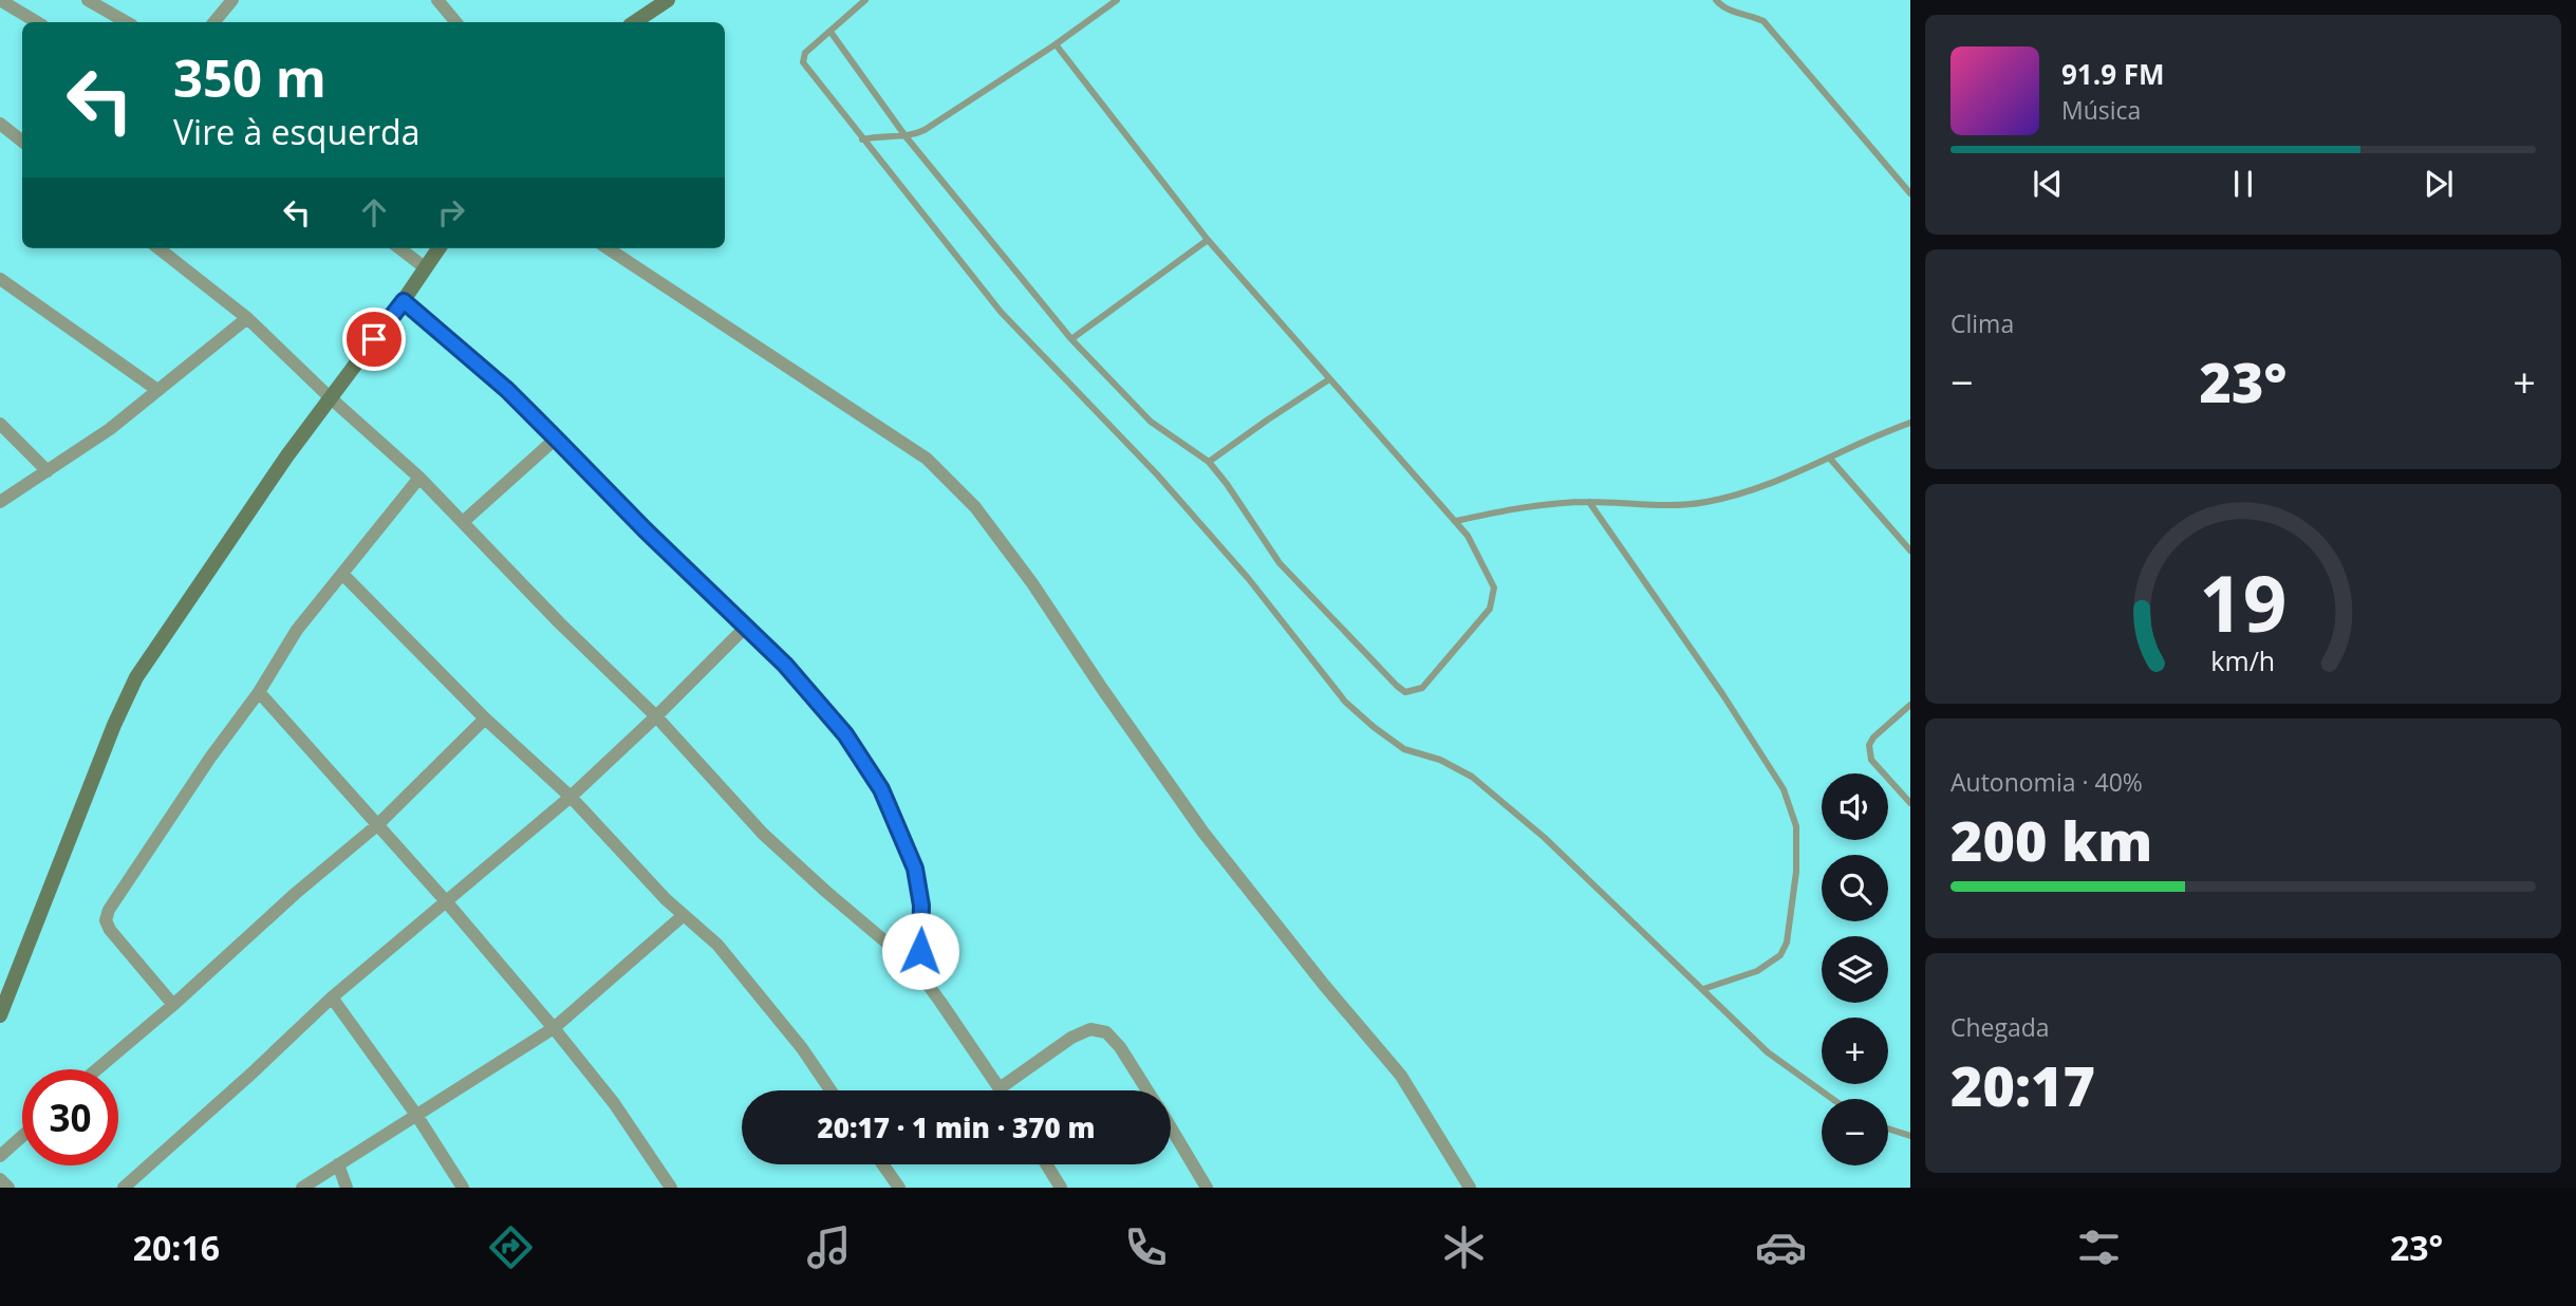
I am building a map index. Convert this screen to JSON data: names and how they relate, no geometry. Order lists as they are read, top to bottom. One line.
{"page":{"turn":["350 m","Vire à esquerda"],"song":["91.9 FM","Música"],"tile":["Clima",["Autonomia · 40%","200 km"],["Chegada","20:17"]],"heat":["−","23°","+"],"map_buttons":["+","−"],"limit":"30","trip":"20:17 · 1 min · 370 m","tabs":["20:16","23°"],"gauge":["19","km/h"]}}
